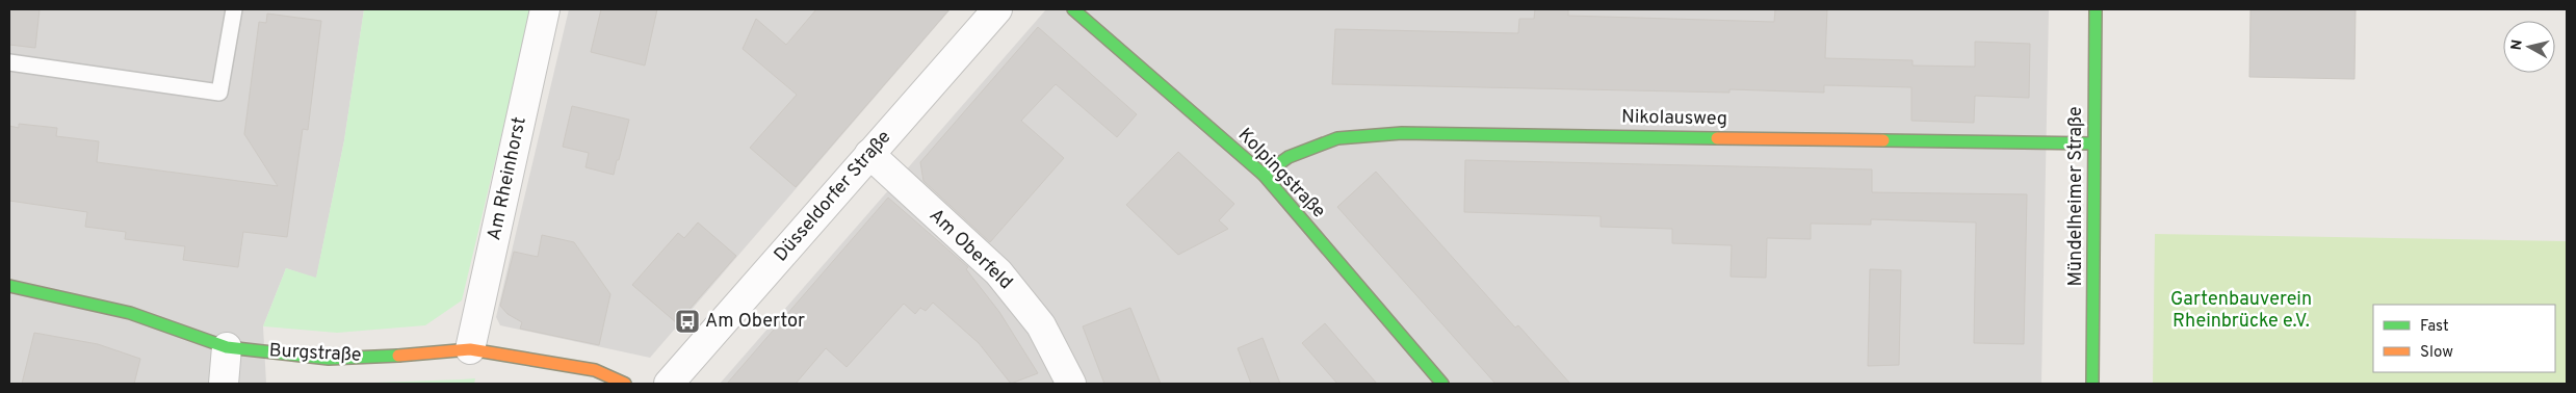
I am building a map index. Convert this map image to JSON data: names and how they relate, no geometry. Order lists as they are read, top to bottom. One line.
{"streets":{"street":["Nikolausweg","Kolpingstraße","Am Rheinhorst","Düsseldorfer Straße","Mündelheimer Straße","Am Oberfeld","Burgstraße"]},"crossings":[["Nikolausweg","Kolpingstraße"],["Nikolausweg","Mündelheimer Straße"],["Am Rheinhorst","Burgstraße"],["Düsseldorfer Straße","Am Oberfeld"]],"parks":["Gartenbauverein Rheinbrücke e.V."],"places":{"bus stop":["Am Obertor"]},"legend":["Fast","Slow"],"north":"left"}
